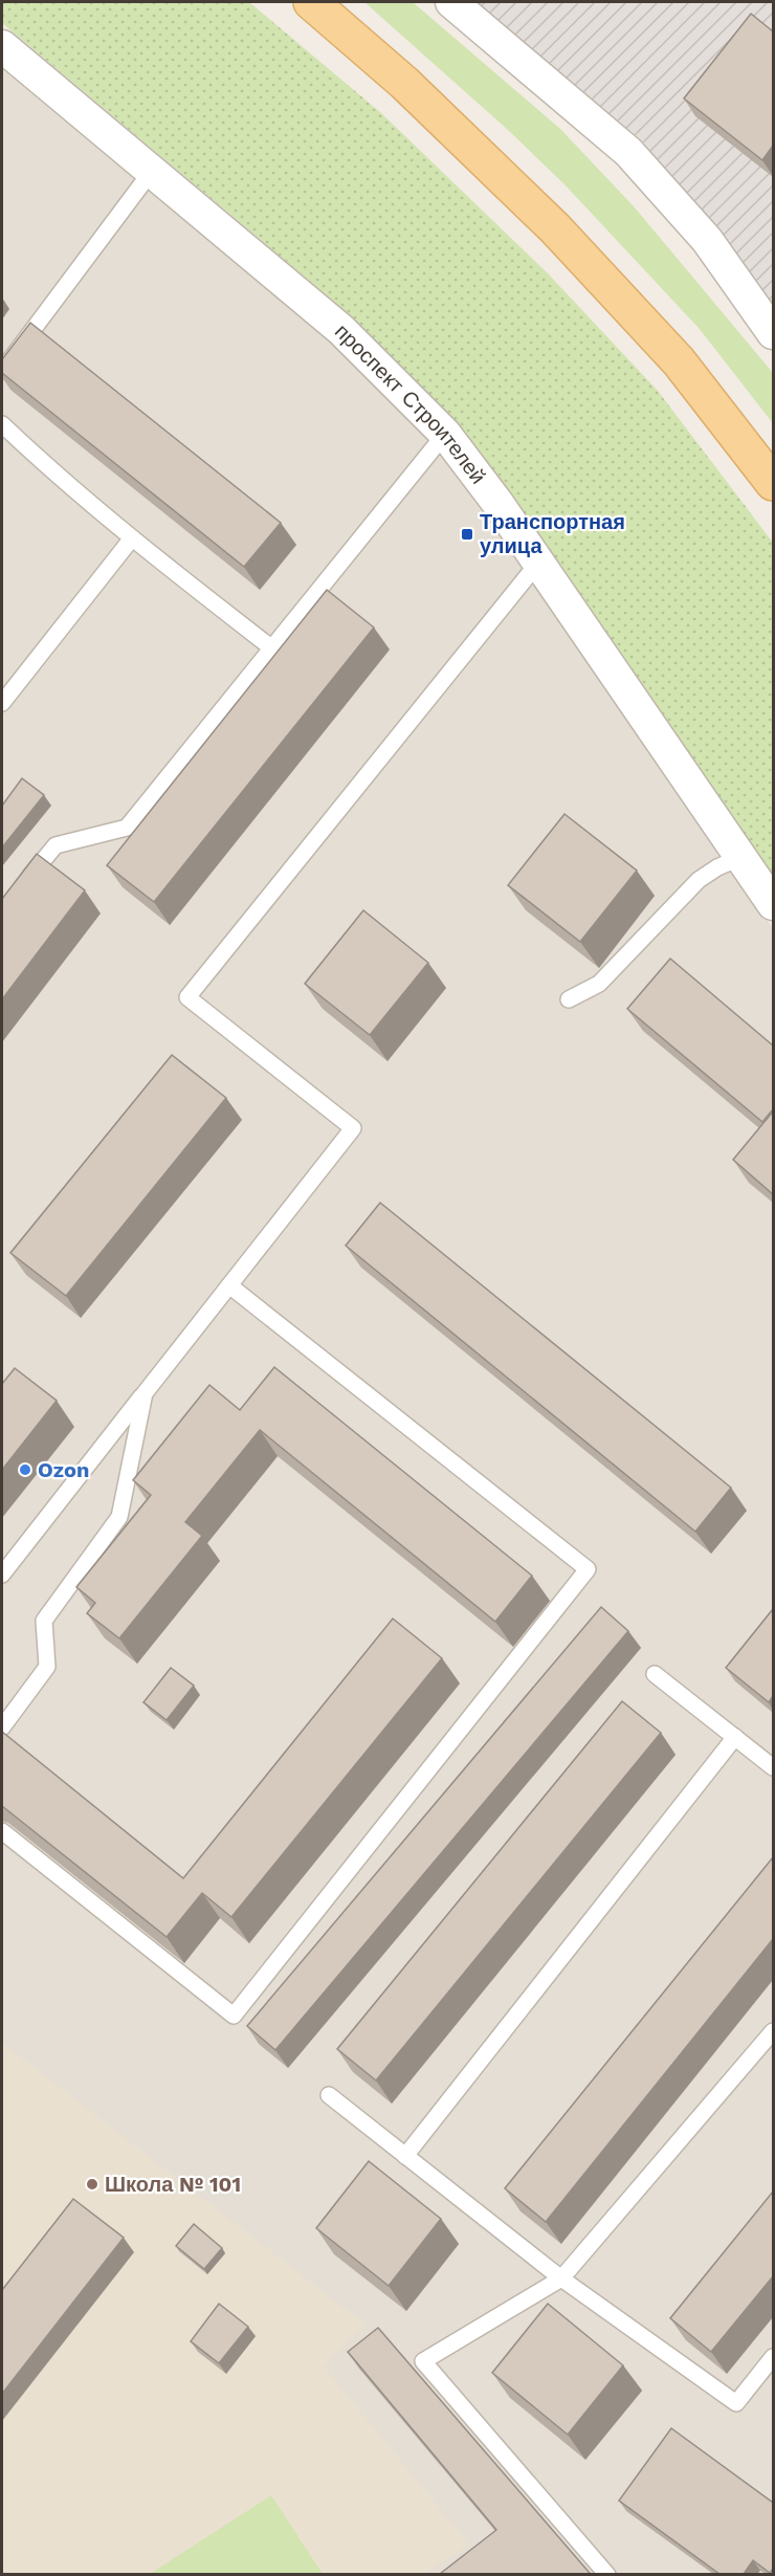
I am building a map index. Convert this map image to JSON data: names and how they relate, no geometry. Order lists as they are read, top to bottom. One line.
{"streets":{"street":["проспект Строителей"]},"places":{"transit":["Транспортная улица"],"other":["Ozon","Школа № 101"]}}
